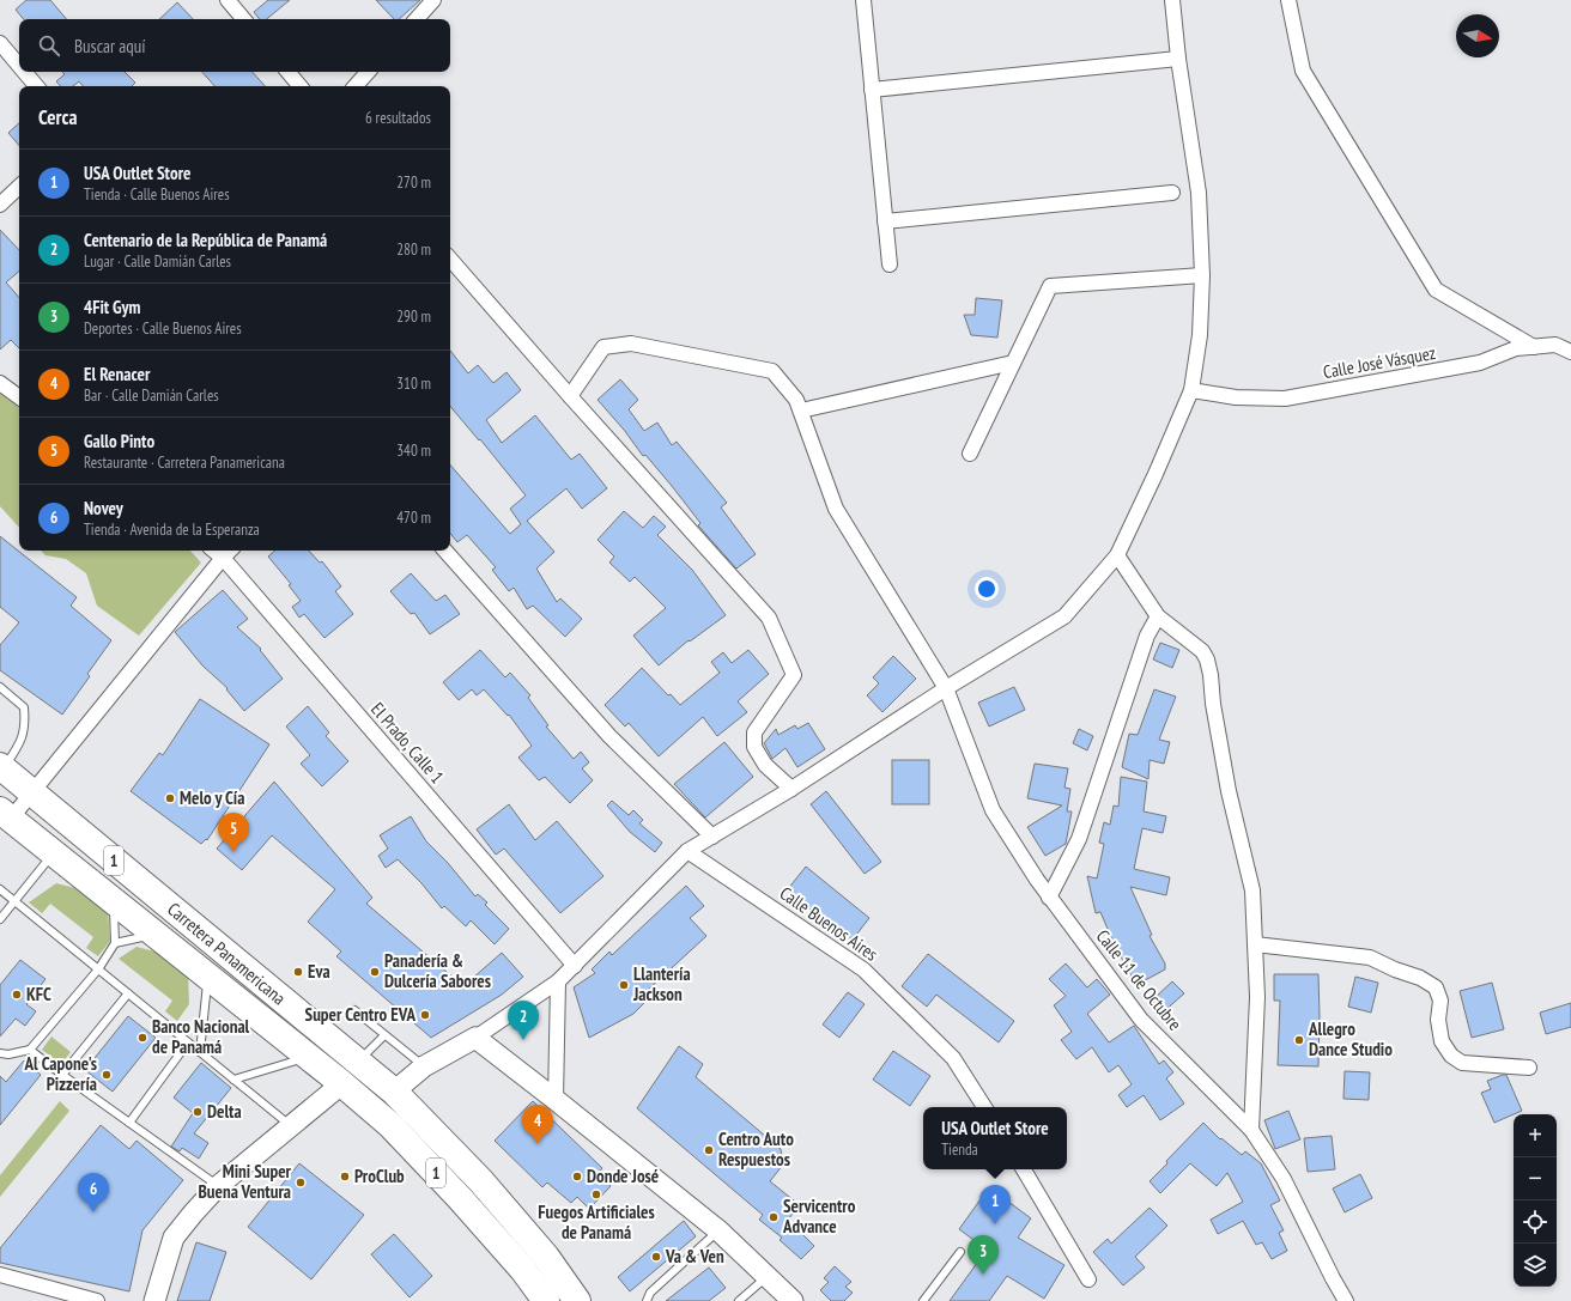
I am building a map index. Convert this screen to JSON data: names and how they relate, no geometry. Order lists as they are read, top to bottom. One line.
{"streets":{"highway":["1","Carretera Panamericana"],"street":["Calle José Vásquez","El Prado, Calle 1","Calle Buenos Aires","Calle 11 de Octubre"]},"crossings":[["1","Carretera Panamericana"]],"places":["Melo y Cía","Eva","Panadería & Dulcería Sabores","Llantería Jackson","KFC","Super Centro EVA","Banco Nacional de Panamá","Allegro Dance Studio","Al Capone's Pizzería","Delta","Centro Auto Respuestos","ProClub","Donde José","Mini Super Buena Ventura","Fuegos Artificiales de Panamá","Servicentro Advance","Va & Ven"],"north":"right","page":{"search":"Buscar aquí","heading":["Cerca","6 resultados"],"list":[{"mark":"1","name":"USA Outlet Store","note":"Tienda · Calle Buenos Aires","value":"270 m"},{"mark":"2","name":"Centenario de la República de Panamá","note":"Lugar · Calle Damián Carles","value":"280 m"},{"mark":"3","name":"4Fit Gym","note":"Deportes · Calle Buenos Aires","value":"290 m"},{"mark":"4","name":"El Renacer","note":"Bar · Calle Damián Carles","value":"310 m"},{"mark":"5","name":"Gallo Pinto","note":"Restaurante · Carretera Panamericana","value":"340 m"},{"mark":"6","name":"Novey","note":"Tienda · Avenida de la Esperanza","value":"470 m"}],"pins":["5","2","4","6","1","3"],"popup":["USA Outlet Store","Tienda"],"map_buttons":["+","−"]}}
